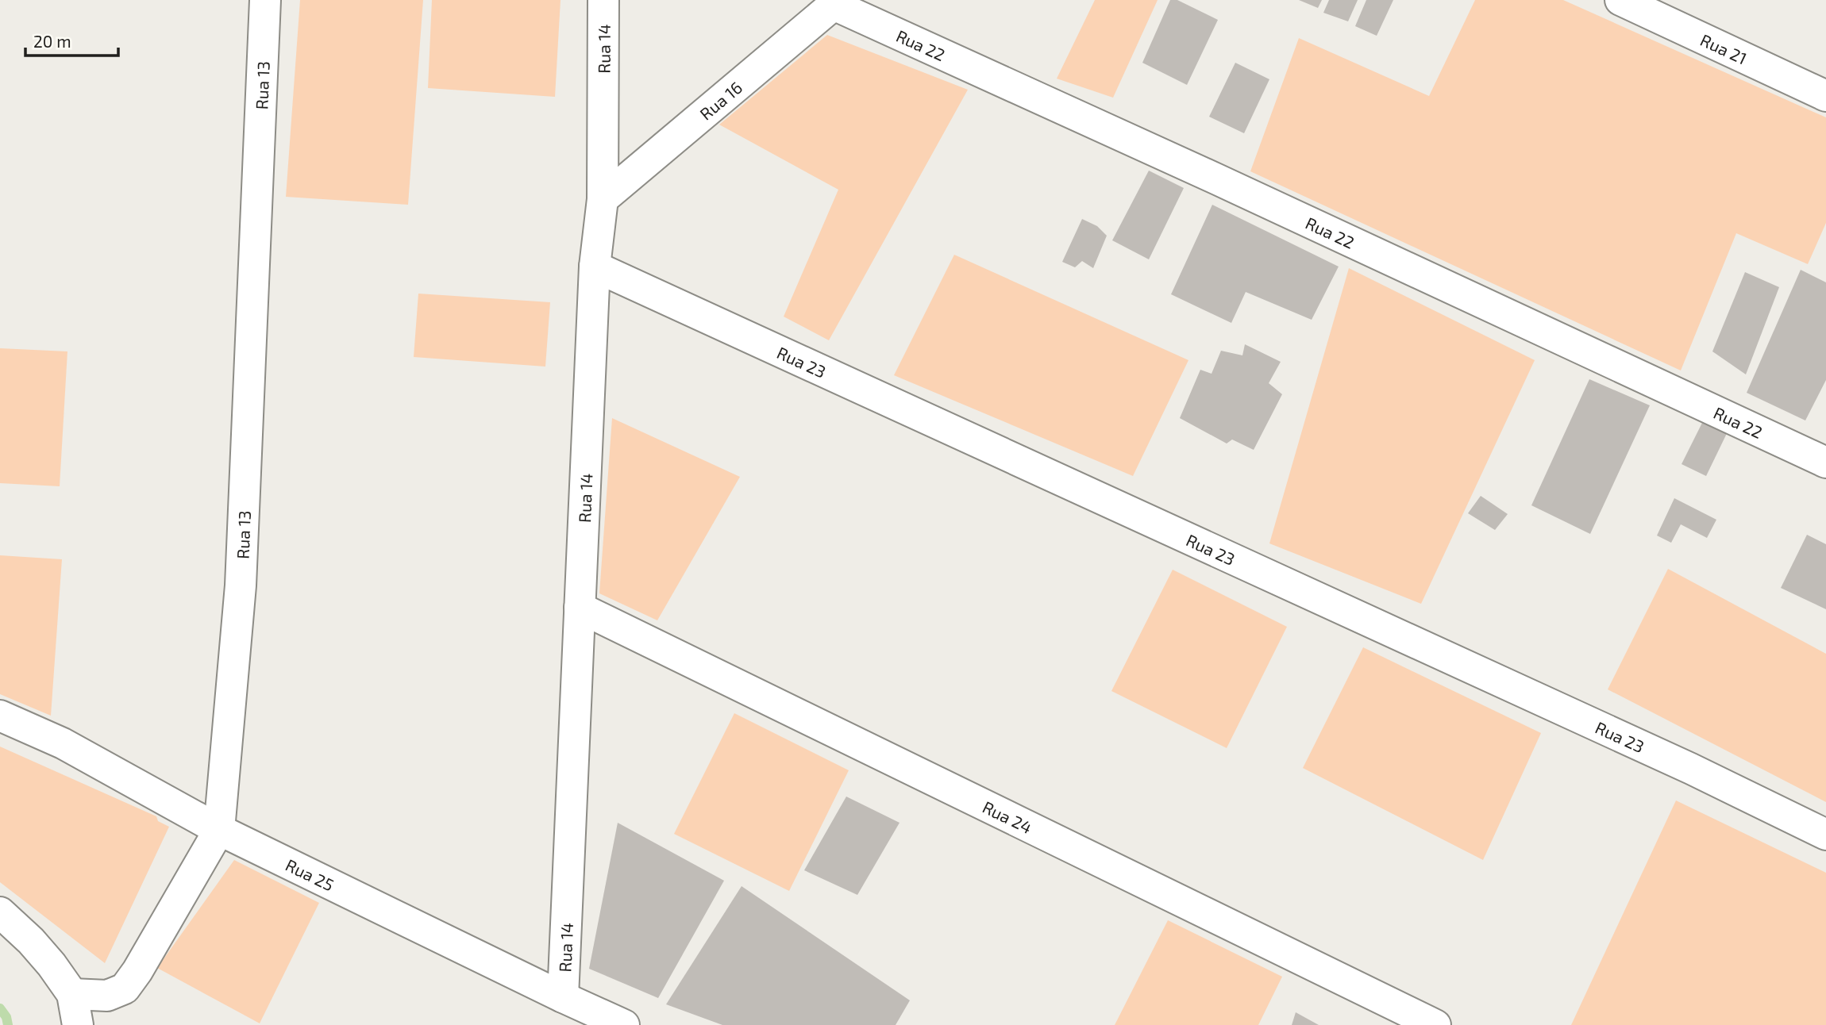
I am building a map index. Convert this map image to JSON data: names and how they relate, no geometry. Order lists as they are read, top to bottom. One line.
{"streets":{"street":["Rua 22","Rua 21","Rua 14","Rua 13","Rua 16","Rua 23","Rua 24","Rua 25"]},"crossings":[["Rua 22","Rua 16"],["Rua 14","Rua 16"],["Rua 14","Rua 23"],["Rua 14","Rua 24"],["Rua 14","Rua 25"],["Rua 13","Rua 25"]],"scale_bar":"20 m"}
